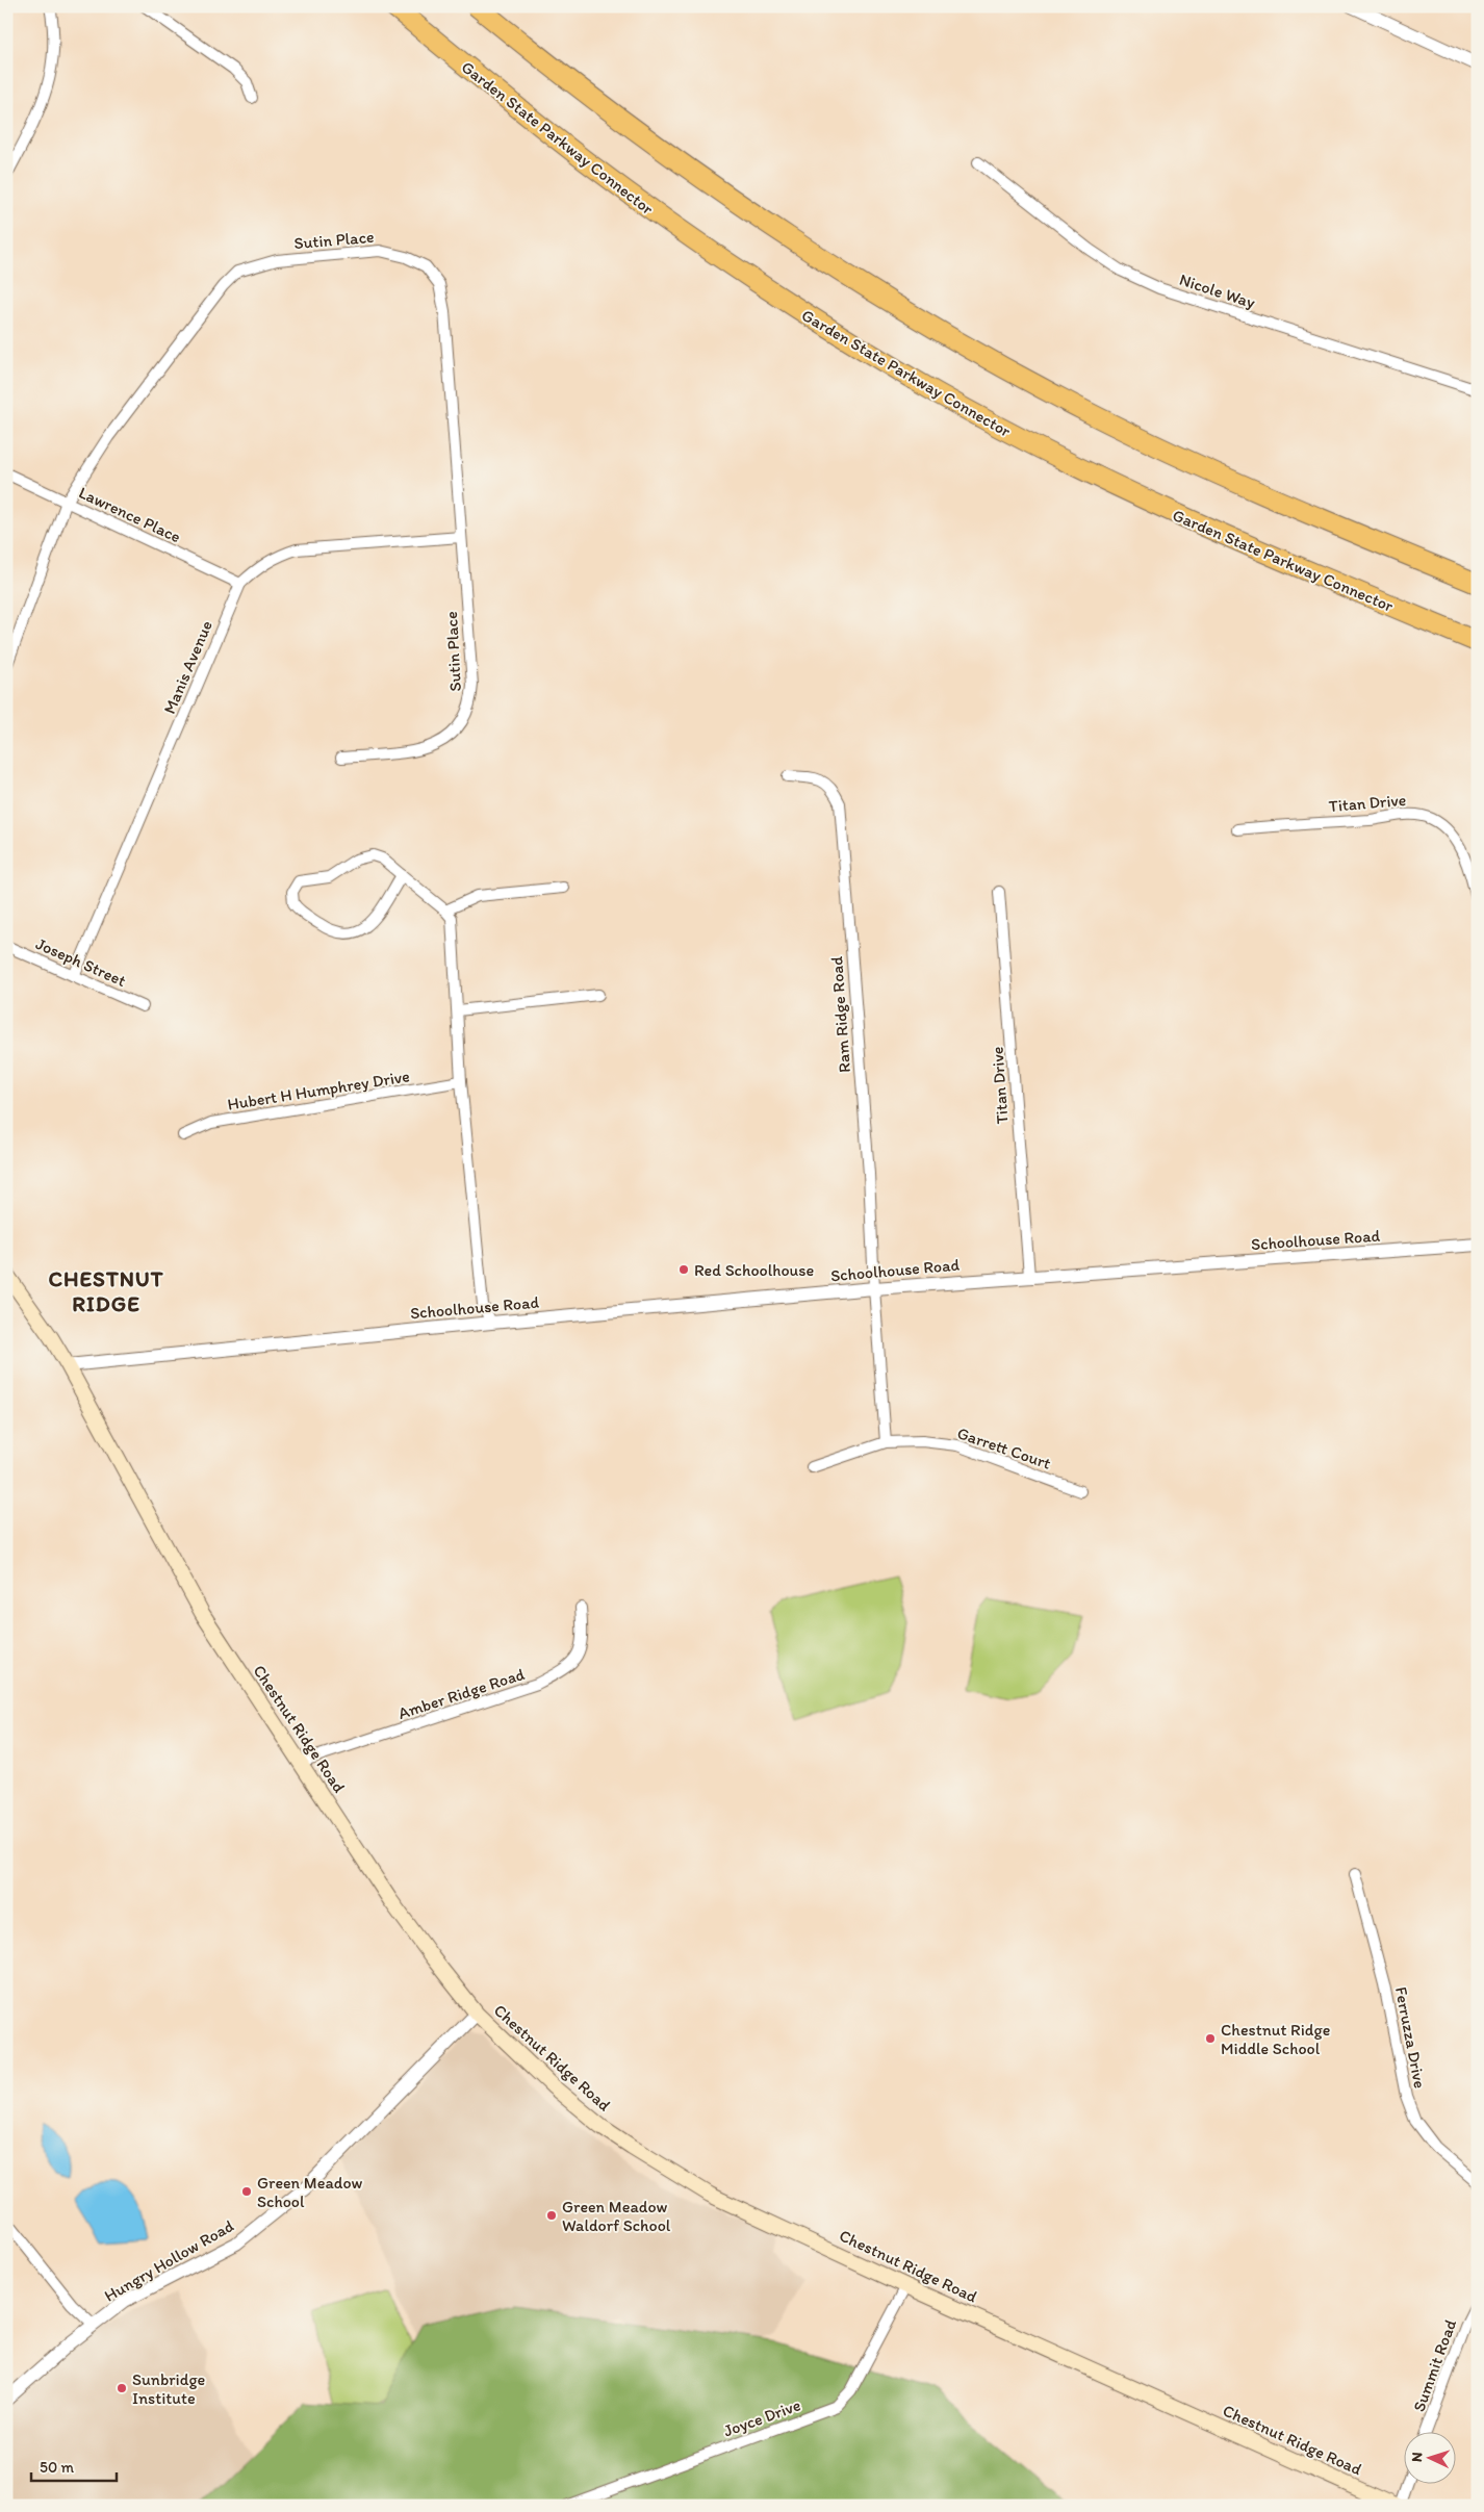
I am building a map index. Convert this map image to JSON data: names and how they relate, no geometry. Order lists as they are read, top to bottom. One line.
{"streets":{"highway":["Garden State Parkway Connector"],"main road":["Chestnut Ridge Road"],"street":["Sutin Place","Nicole Way","Lawrence Place","Manis Avenue","Titan Drive","Joseph Street","Ram Ridge Road","Hubert H Humphrey Drive","Schoolhouse Road","Garrett Court","Amber Ridge Road","Ferruzza Drive","Hungry Hollow Road","Summit Road","Joyce Drive"]},"crossings":[["Sutin Place","Lawrence Place"],["Sutin Place","Manis Avenue"],["Lawrence Place","Manis Avenue"],["Manis Avenue","Joseph Street"],["Titan Drive","Schoolhouse Road"],["Ram Ridge Road","Schoolhouse Road"],["Schoolhouse Road","Chestnut Ridge Road"],["Amber Ridge Road","Chestnut Ridge Road"],["Chestnut Ridge Road","Hungry Hollow Road"],["Chestnut Ridge Road","Joyce Drive"]],"districts":["CHESTNUT RIDGE"],"places":["Red Schoolhouse","Chestnut Ridge Middle School","Green Meadow School","Green Meadow Waldorf School","Sunbridge Institute"],"scale_bar":"50 m","north":"left"}
